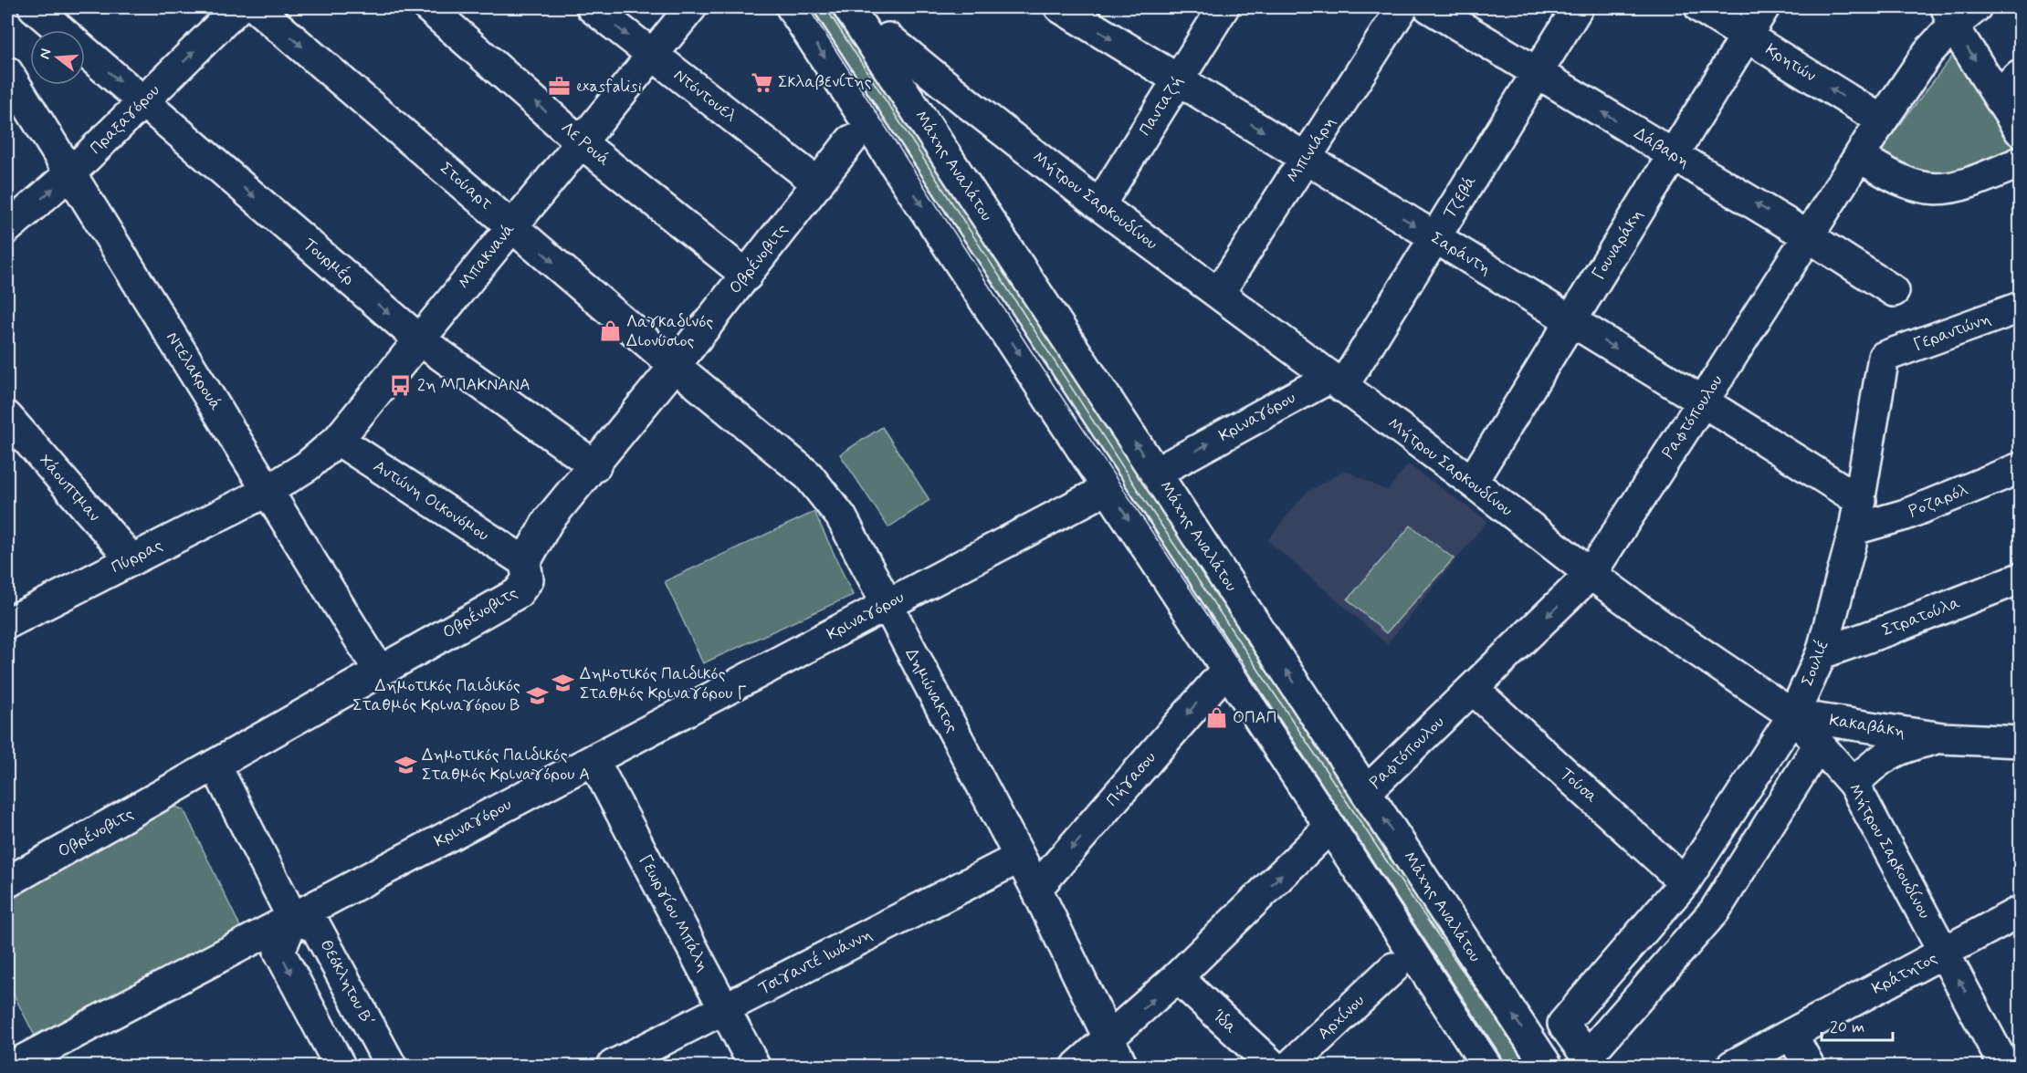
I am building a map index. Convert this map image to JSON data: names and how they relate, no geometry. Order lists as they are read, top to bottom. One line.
{"streets":{"street":["Κρητών","Ντόντουελ","Πανταζή","Πραξαγόρου","Λε Ρουά","Δάβαρη","Μπινιάρη","Μάχης Αναλάτου","Στούαρτ","Τζεβά","Μήτρου Σαρκουδίνου","Γουναράκη","Σαράντη","Μπακνανά","Οβρένοβιτς","Τουρμέρ","Γεραντώνη","Ντελακρουά","Κριναγόρου","Ραφτόπουλου","Χάουπτμαν","Αντώνη Οικονόμου","Ροζαρόλ","Πύρρας","Στρατούλα","Σουλιέ","Δημώνακτος","Κακαβάκη","Πήγασου","Τούσα","Γεωργίου Μπάλη","Τσιγαντέ Ιωάννη","Κράτητος","Θεόκλητου Β΄","Αρχίνου","Ίδα"]},"crossings":[["Κρητών","Γουναράκη"],["Κρητών","Ραφτόπουλου"],["Ντόντουελ","Μπακνανά"],["Ντόντουελ","Οβρένοβιτς"],["Πανταζή","Μήτρου Σαρκουδίνου"],["Πανταζή","Σαράντη"],["Πραξαγόρου","Τουρμέρ"],["Πραξαγόρου","Ντελακρουά"],["Λε Ρουά","Μπακνανά"],["Λε Ρουά","Οβρένοβιτς"],["Δάβαρη","Τζεβά"],["Δάβαρη","Γουναράκη"],["Δάβαρη","Ραφτόπουλου"],["Μπινιάρη","Μήτρου Σαρκουδίνου"],["Μπινιάρη","Σαράντη"],["Μάχης Αναλάτου","Κριναγόρου"],["Μάχης Αναλάτου","Ραφτόπουλου"],["Στούαρτ","Μπακνανά"],["Στούαρτ","Οβρένοβιτς"],["Στούαρτ","Δημώνακτος"],["Τζεβά","Μήτρου Σαρκουδίνου"],["Τζεβά","Σαράντη"],["Τζεβά","Κριναγόρου"],["Μήτρου Σαρκουδίνου","Γουναράκη"],["Μήτρου Σαρκουδίνου","Κριναγόρου"],["Μήτρου Σαρκουδίνου","Ραφτόπουλου"],["Μήτρου Σαρκουδίνου","Σουλιέ"],["Μήτρου Σαρκουδίνου","Κακαβάκη"],["Μήτρου Σαρκουδίνου","Κράτητος"],["Γουναράκη","Σαράντη"],["Σαράντη","Ραφτόπουλου"],["Σαράντη","Ροζαρόλ"],["Σαράντη","Σουλιέ"],["Μπακνανά","Τουρμέρ"],["Μπακνανά","Ντελακρουά"],["Μπακνανά","Αντώνη Οικονόμου"],["Μπακνανά","Πύρρας"],["Οβρένοβιτς","Τουρμέρ"],["Οβρένοβιτς","Ντελακρουά"],["Οβρένοβιτς","Αντώνη Οικονόμου"],["Οβρένοβιτς","Δημώνακτος"],["Γεραντώνη","Σουλιέ"],["Ντελακρουά","Πύρρας"],["Κριναγόρου","Δημώνακτος"],["Κριναγόρου","Γεωργίου Μπάλη"],["Κριναγόρου","Θεόκλητου Β΄"],["Ραφτόπουλου","Τούσα"],["Χάουπτμαν","Πύρρας"],["Ροζαρόλ","Σουλιέ"],["Στρατούλα","Σουλιέ"],["Σουλιέ","Κακαβάκη"],["Σουλιέ","Τούσα"],["Δημώνακτος","Πήγασου"],["Δημώνακτος","Τσιγαντέ Ιωάννη"],["Γεωργίου Μπάλη","Τσιγαντέ Ιωάννη"]],"one_way":["Κρητών","Πραξαγόρου","Λε Ρουά","Δάβαρη","Στούαρτ","Σαράντη","Τουρμέρ"],"places":{"supermarket":["Σκλαβενίτης"],"office":["exasfalisi"],"shop":["Λαγκαδινός Διονύσιος","ΟΠΑΠ"],"bus stop":["2η ΜΠΑΚΝΑΝΑ"],"school or university":["Δημοτικός Παιδικός Σταθμός Κριναγόρου Γ","Δημοτικός Παιδικός Σταθμός Κριναγόρου Β","Δημοτικός Παιδικός Σταθμός Κριναγόρου Α"]},"scale_bar":"20 m","north":"left"}
